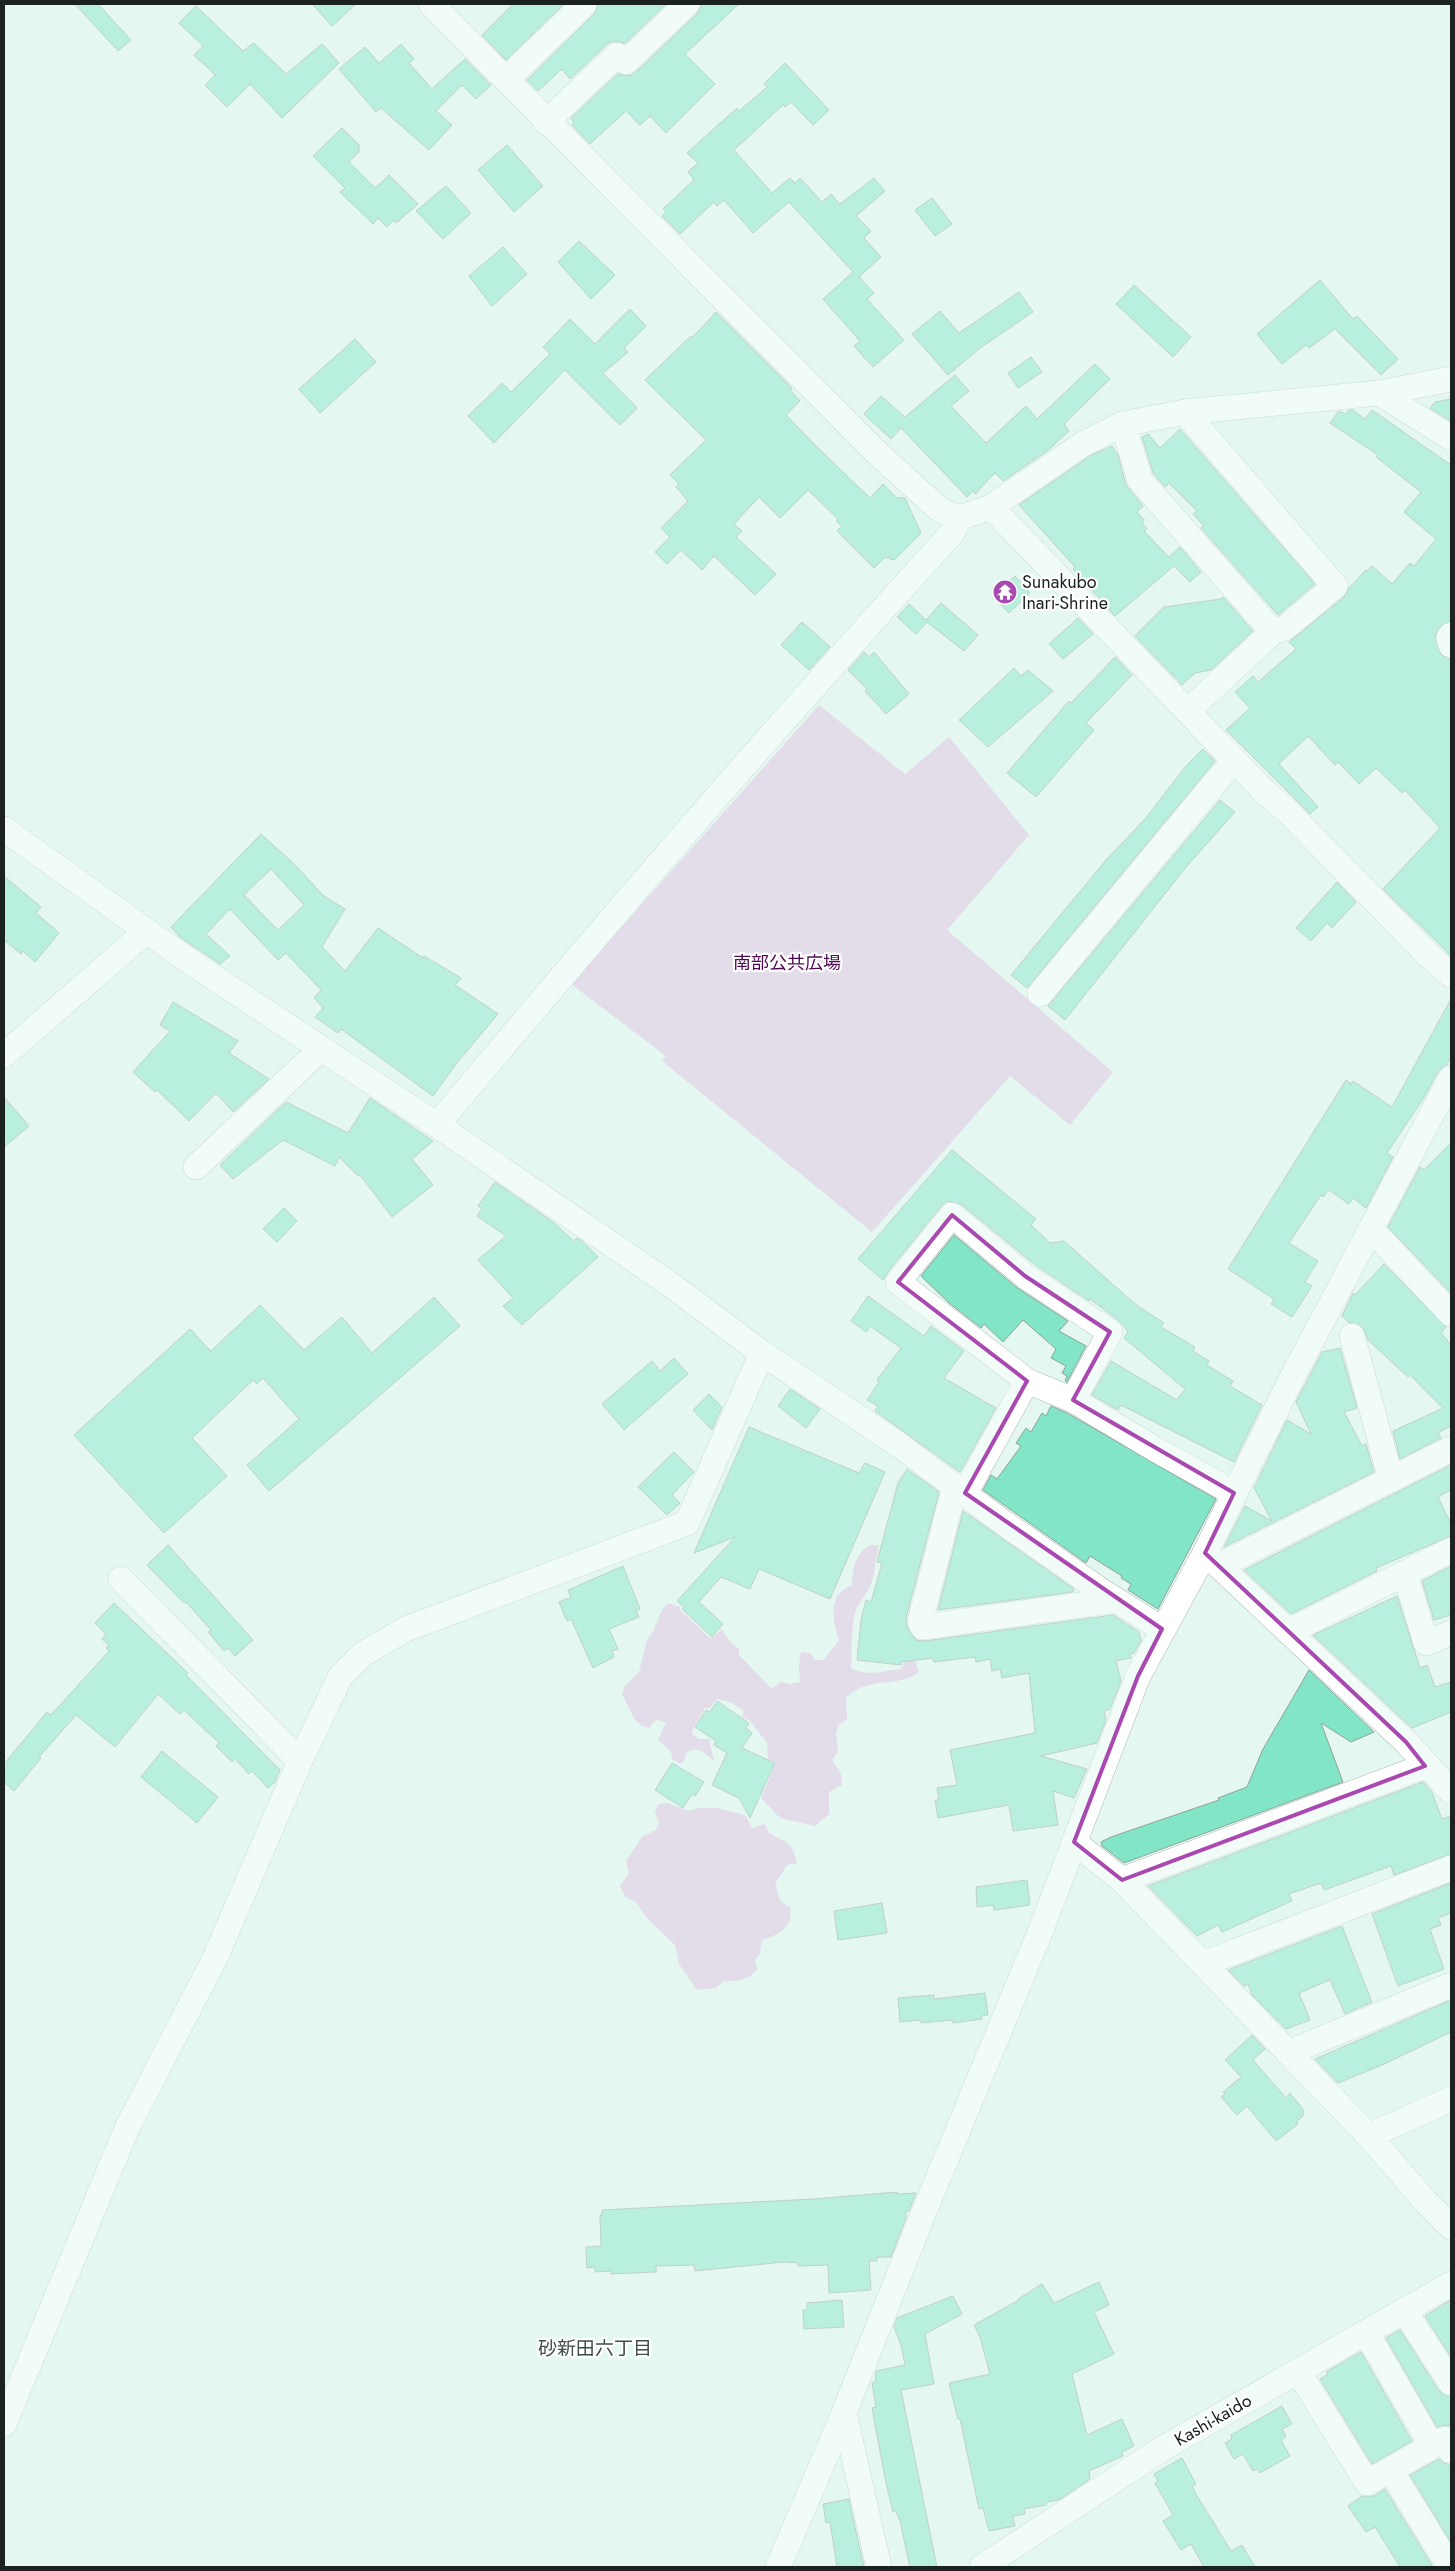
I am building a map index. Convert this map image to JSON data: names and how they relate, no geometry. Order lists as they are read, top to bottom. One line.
{"streets":{"street":["Kashi-kaido"]},"districts":["砂新田六丁目"],"parks":["南部公共広場"],"places":{"temple":["Sunakubo Inari-Shrine"]}}
